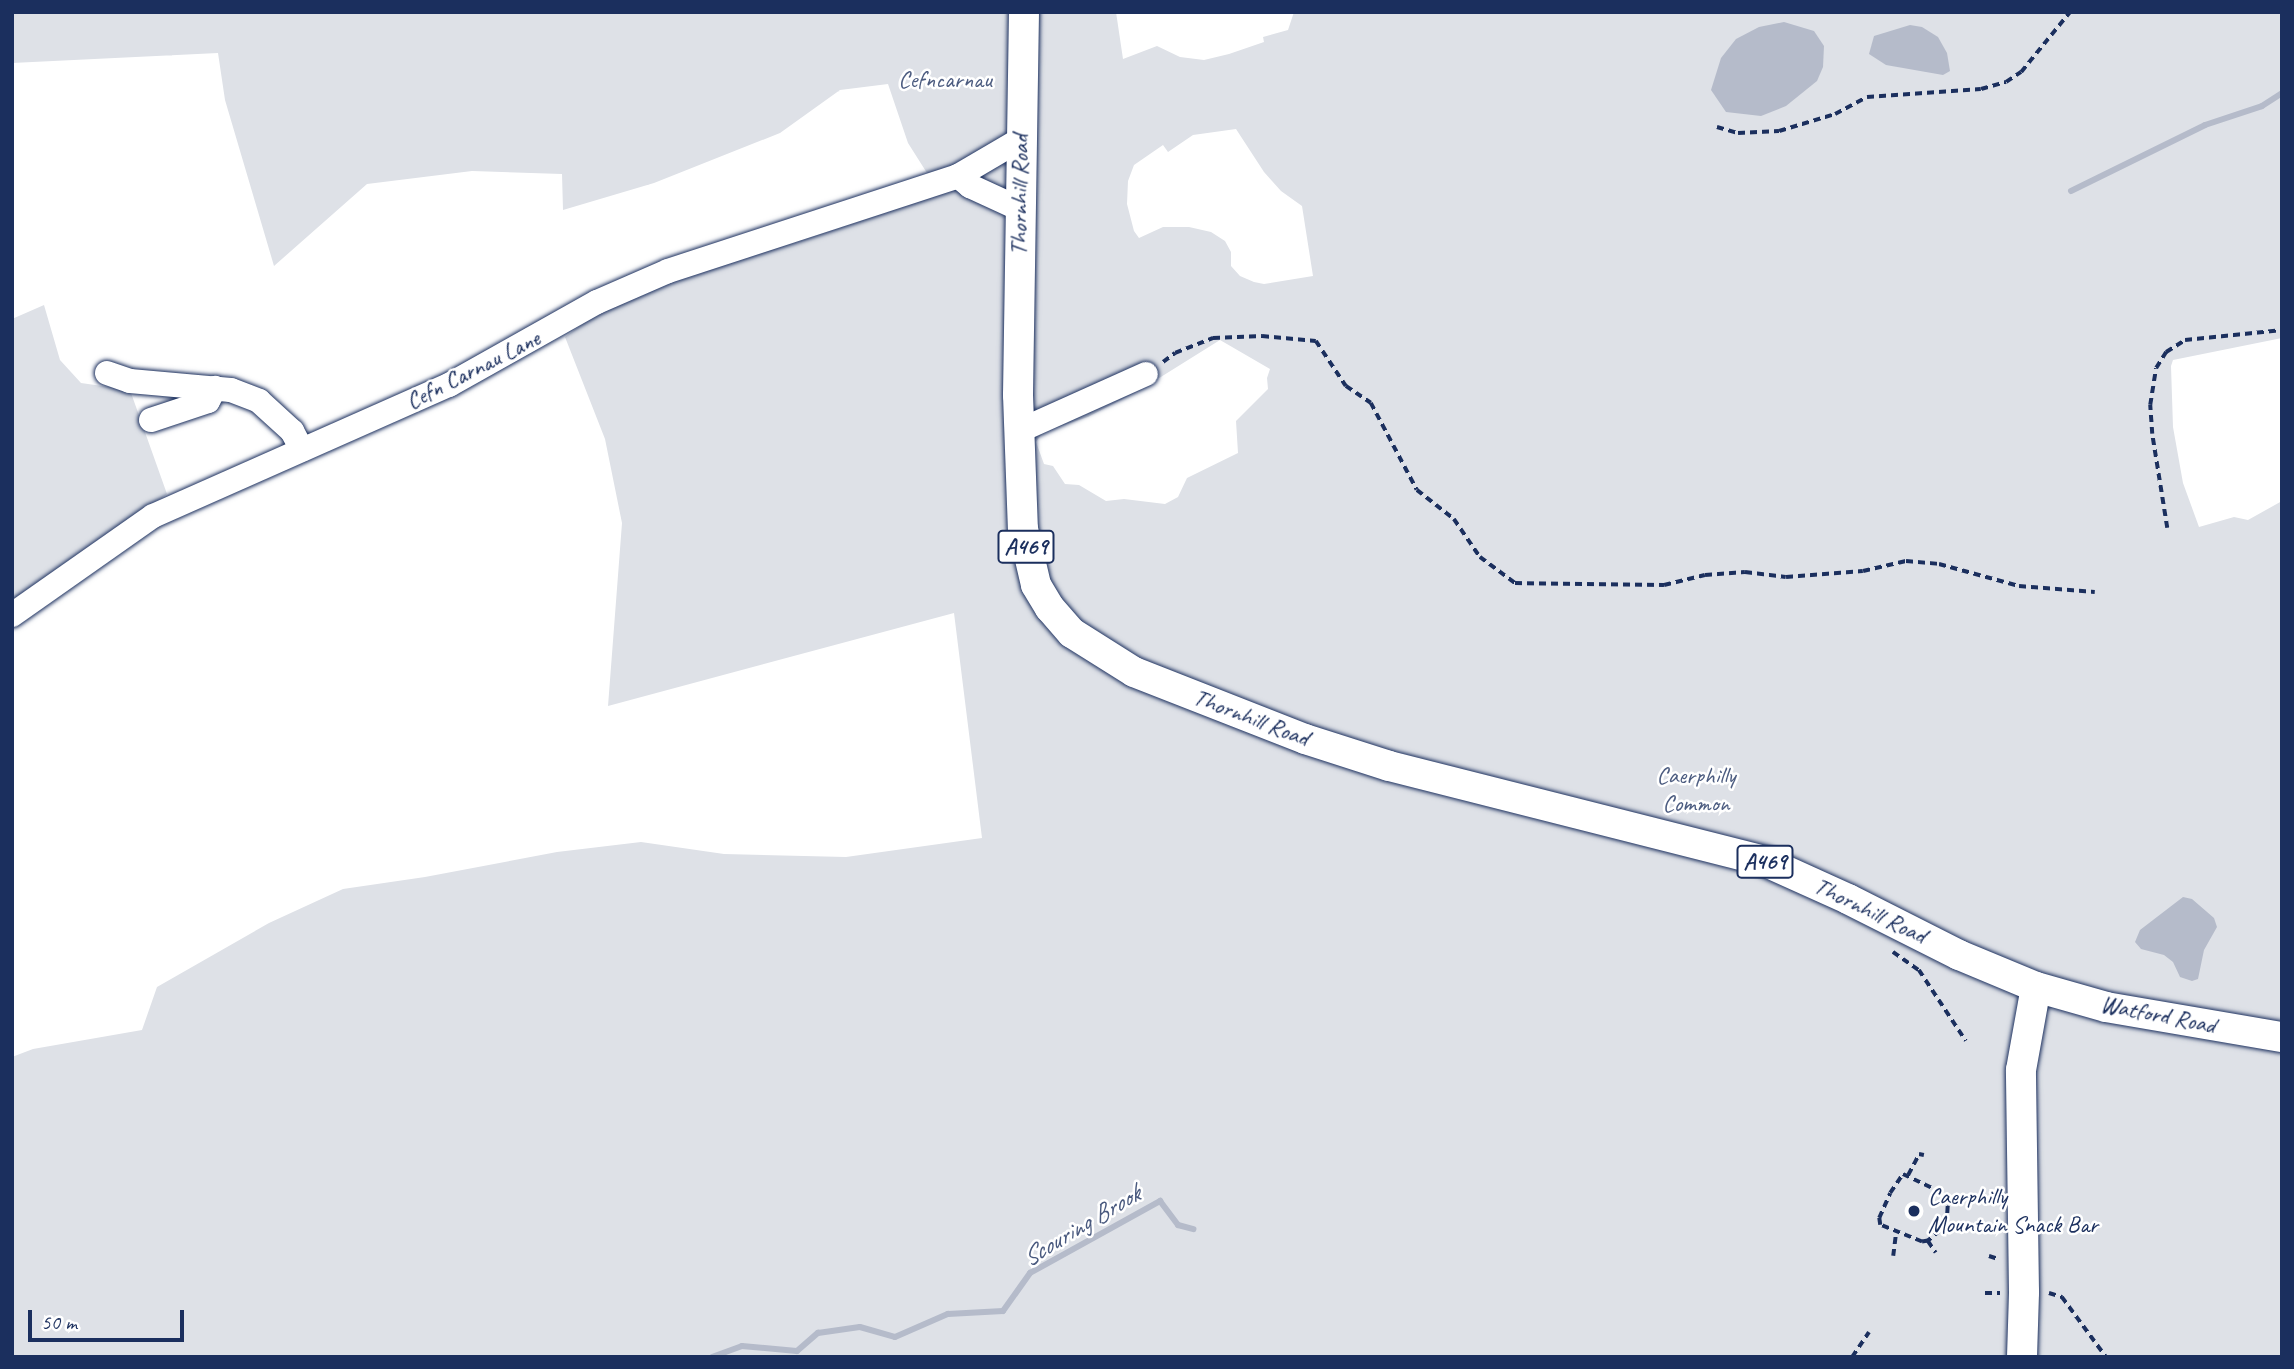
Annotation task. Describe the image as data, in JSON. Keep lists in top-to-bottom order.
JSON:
{
  "streets": {
    "main road": ["Thornhill Road", "A469", "Watford Road"],
    "street": ["Cefn Carnau Lane"]
  },
  "crossings": [
    ["Thornhill Road", "Cefn Carnau Lane"],
    ["Thornhill Road", "Watford Road"]
  ],
  "water": ["Scouring Brook"],
  "parks": ["Cefncarnau", "Caerphilly Common"],
  "places": ["Caerphilly Mountain Snack Bar"],
  "scale_bar": "50 m"
}
